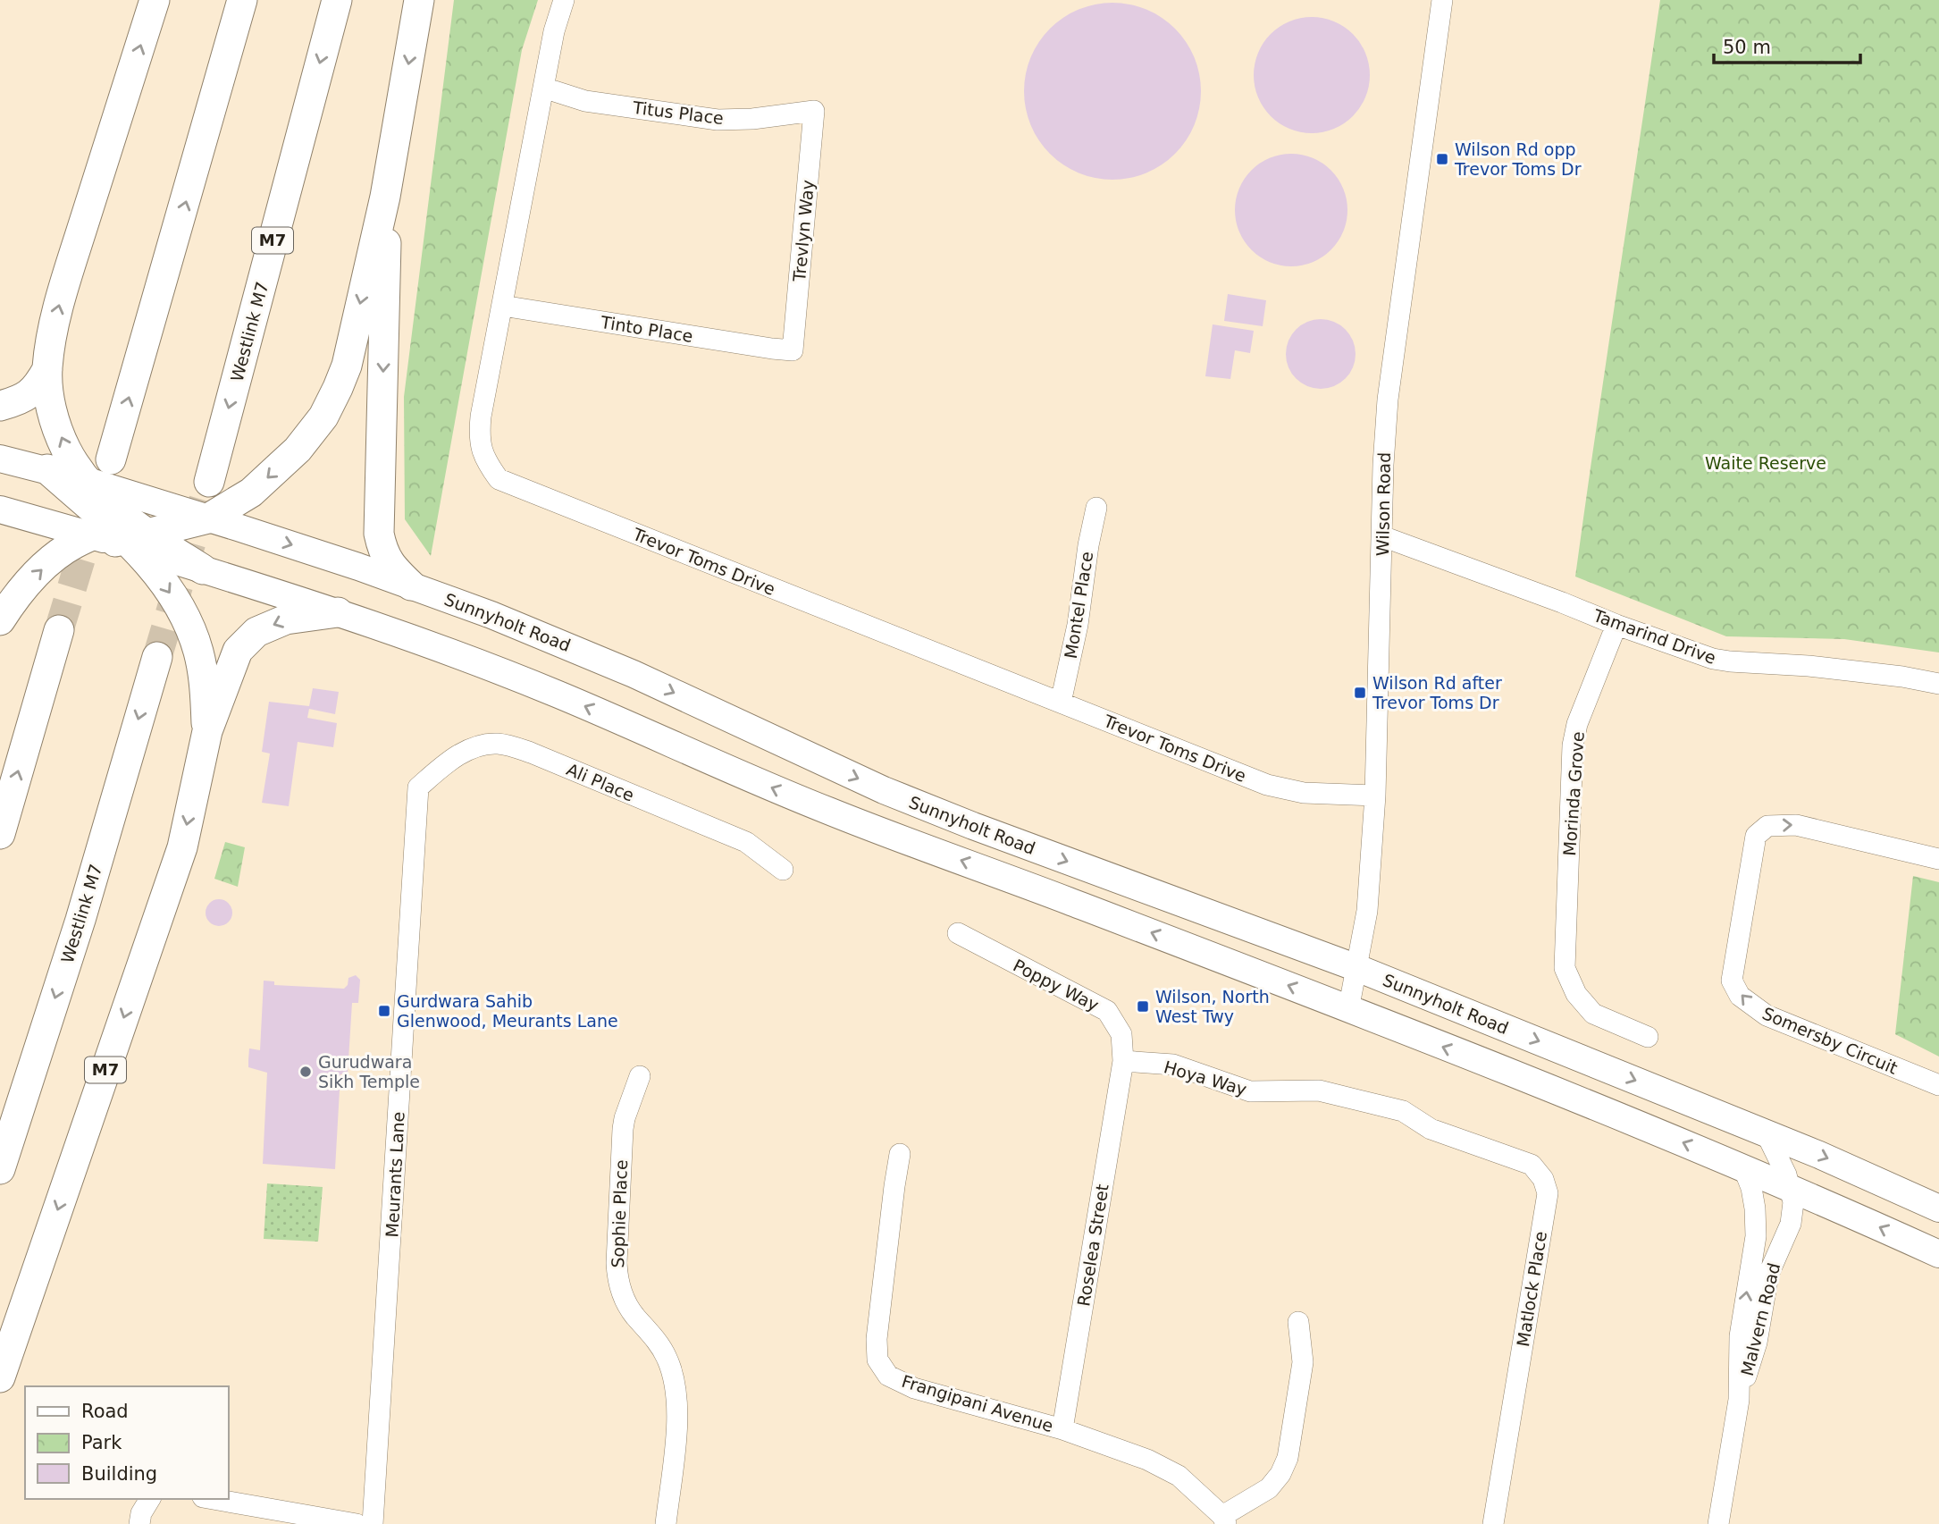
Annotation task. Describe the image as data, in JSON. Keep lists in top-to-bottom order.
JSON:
{
  "streets": {
    "highway": ["M7", "Westlink M7"],
    "main road": ["Sunnyholt Road"],
    "street": [
      "Titus Place",
      "Trevlyn Way",
      "Tinto Place",
      "Wilson Road",
      "Trevor Toms Drive",
      "Montel Place",
      "Tamarind Drive",
      "Ali Place",
      "Morinda Grove",
      "Poppy Way",
      "Somersby Circuit",
      "Hoya Way",
      "Meurants Lane",
      "Sophie Place",
      "Roselea Street",
      "Matlock Place",
      "Malvern Road",
      "Frangipani Avenue"
    ]
  },
  "crossings": [
    ["Titus Place", "Trevlyn Way"],
    ["Titus Place", "Trevor Toms Drive"],
    ["Trevlyn Way", "Tinto Place"],
    ["Tinto Place", "Trevor Toms Drive"],
    ["Wilson Road", "Trevor Toms Drive"],
    ["Wilson Road", "Sunnyholt Road"],
    ["Wilson Road", "Tamarind Drive"],
    ["Trevor Toms Drive", "Montel Place"],
    ["Sunnyholt Road", "Malvern Road"],
    ["Tamarind Drive", "Morinda Grove"],
    ["Ali Place", "Meurants Lane"],
    ["Poppy Way", "Hoya Way"],
    ["Poppy Way", "Roselea Street"],
    ["Hoya Way", "Roselea Street"],
    ["Hoya Way", "Matlock Place"],
    ["Roselea Street", "Frangipani Avenue"]
  ],
  "parks": ["Waite Reserve"],
  "places": {
    "transit": [
      "Wilson Rd opp Trevor Toms Dr",
      "Wilson Rd after Trevor Toms Dr",
      "Wilson, North West Twy",
      "Gurdwara Sahib Glenwood, Meurants Lane"
    ],
    "other": ["Gurudwara Sikh Temple"]
  },
  "legend": ["Road", "Park", "Building"],
  "scale_bar": "50 m"
}
